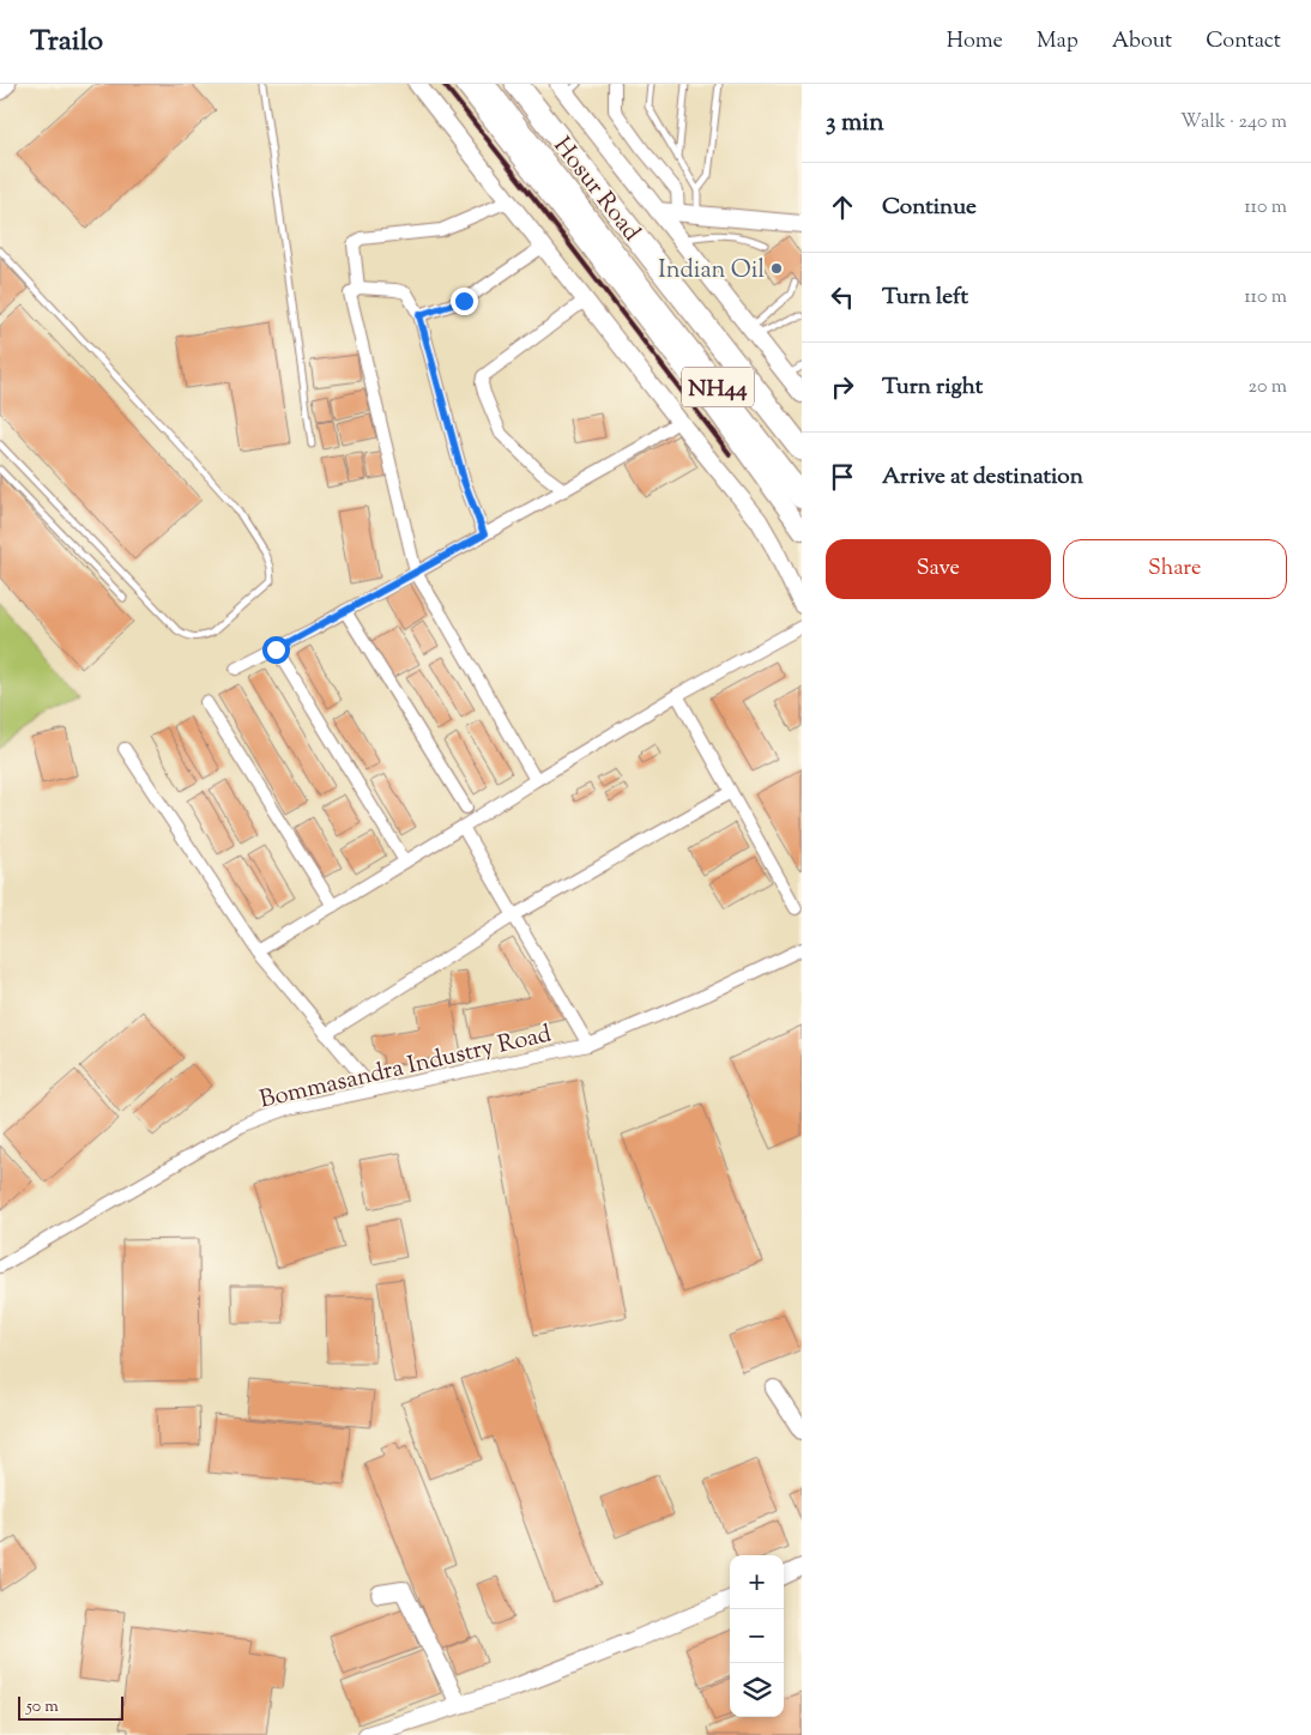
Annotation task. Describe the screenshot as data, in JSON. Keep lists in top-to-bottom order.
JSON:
{
  "streets": {
    "highway": ["Hosur Road", "NH44"],
    "street": ["Bommasandra Industry Road"]
  },
  "places": ["Indian Oil"],
  "scale_bar": "50 m",
  "page": {
    "header": "Trailo",
    "nav": [
      "Home",
      "Map",
      "About",
      "Contact"
    ],
    "heading": ["3 min", "Walk · 240 m"],
    "list": [
      ["Continue", "110 m"],
      ["Turn left", "110 m"],
      ["Turn right", "20 m"],
      "Arrive at destination"
    ],
    "buttons": ["Save", "Share"],
    "map_buttons": ["+", "−"],
    "scale": "50 m"
  }
}
